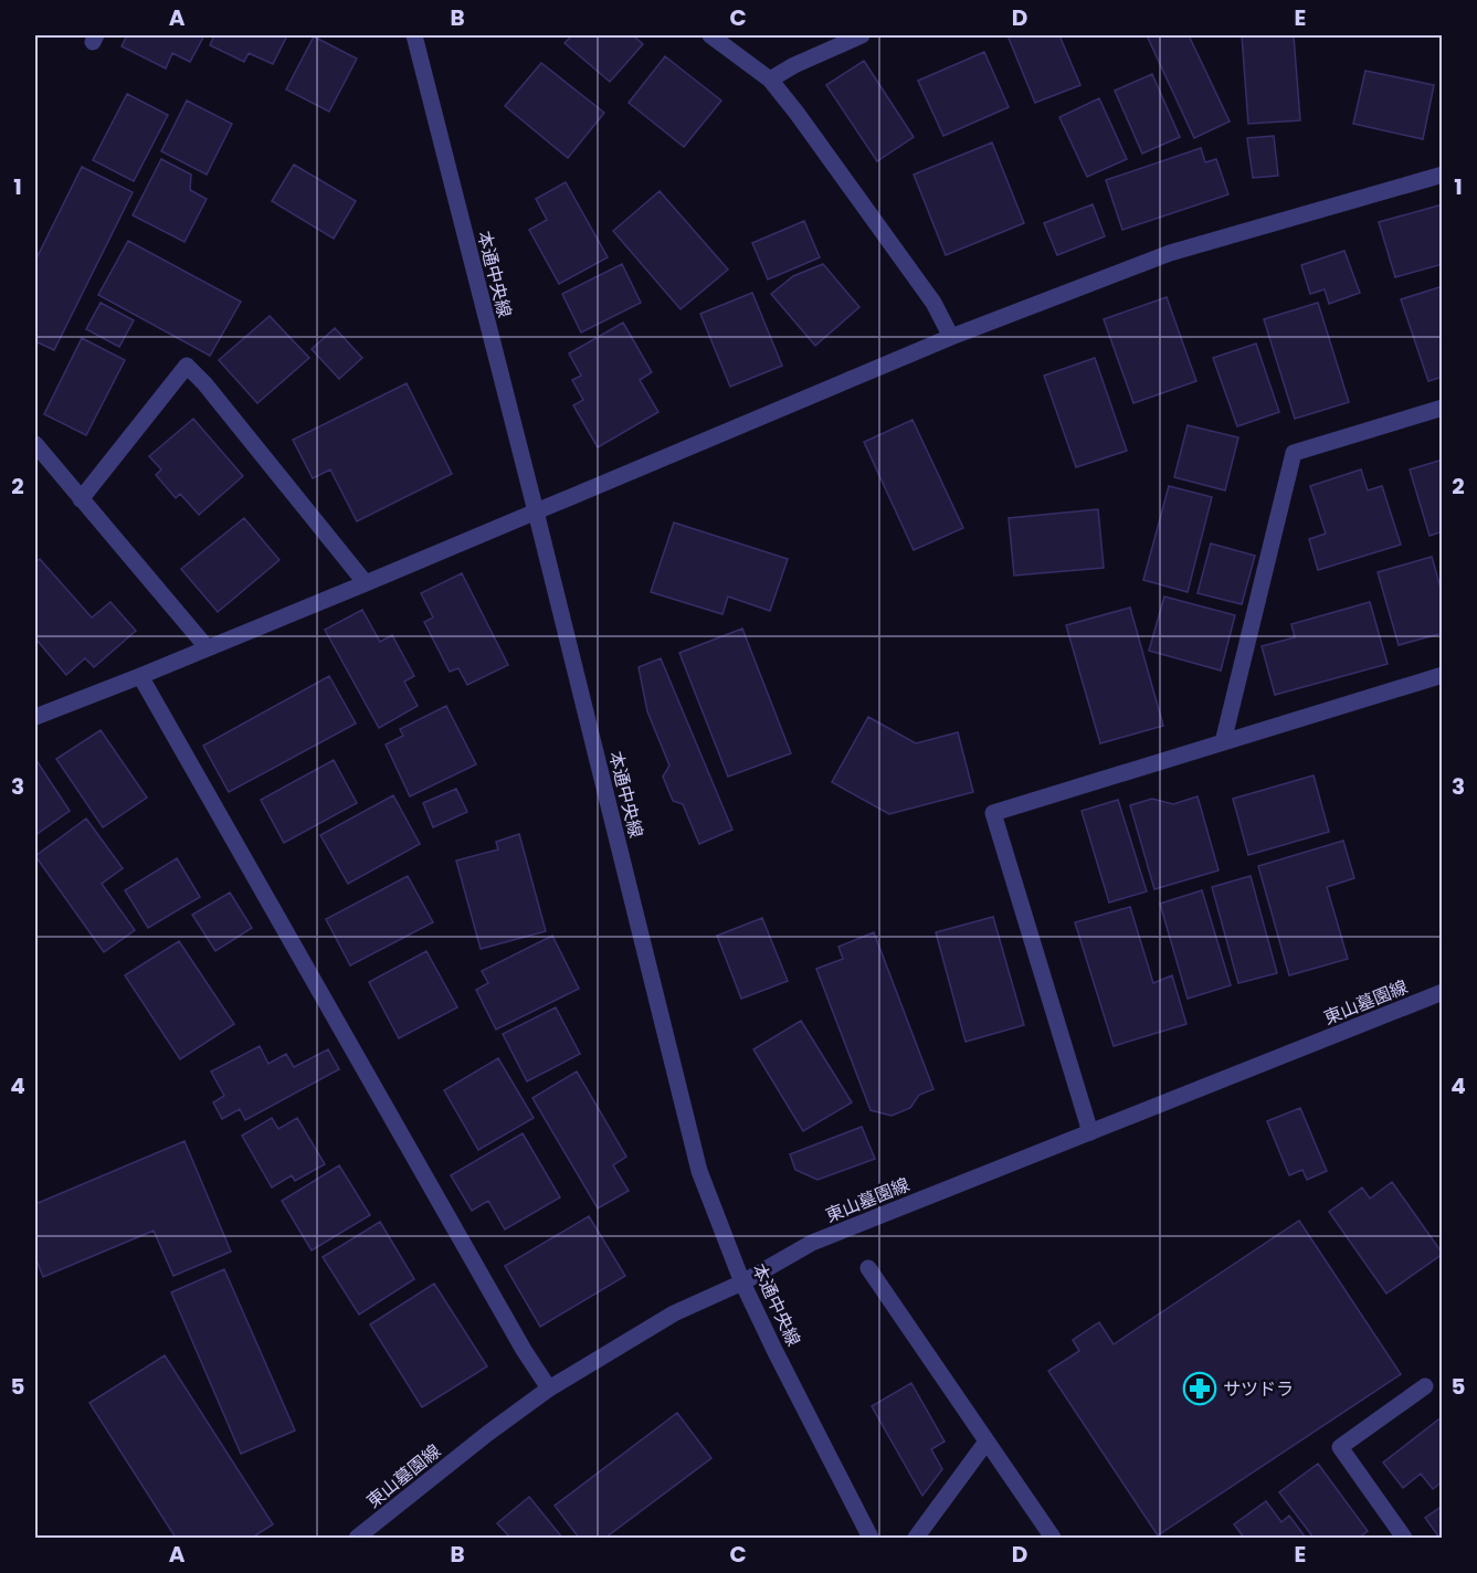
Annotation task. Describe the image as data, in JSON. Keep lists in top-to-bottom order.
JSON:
{
  "streets": {
    "street": ["本通中央線", "東山墓園線"]
  },
  "crossings": [
    ["本通中央線", "東山墓園線"]
  ],
  "places": {
    "pharmacy": ["サツドラ"]
  },
  "grid": {
    "columns": [
      "A",
      "B",
      "C",
      "D",
      "E"
    ],
    "rows": [
      "1",
      "2",
      "3",
      "4",
      "5"
    ]
  }
}
